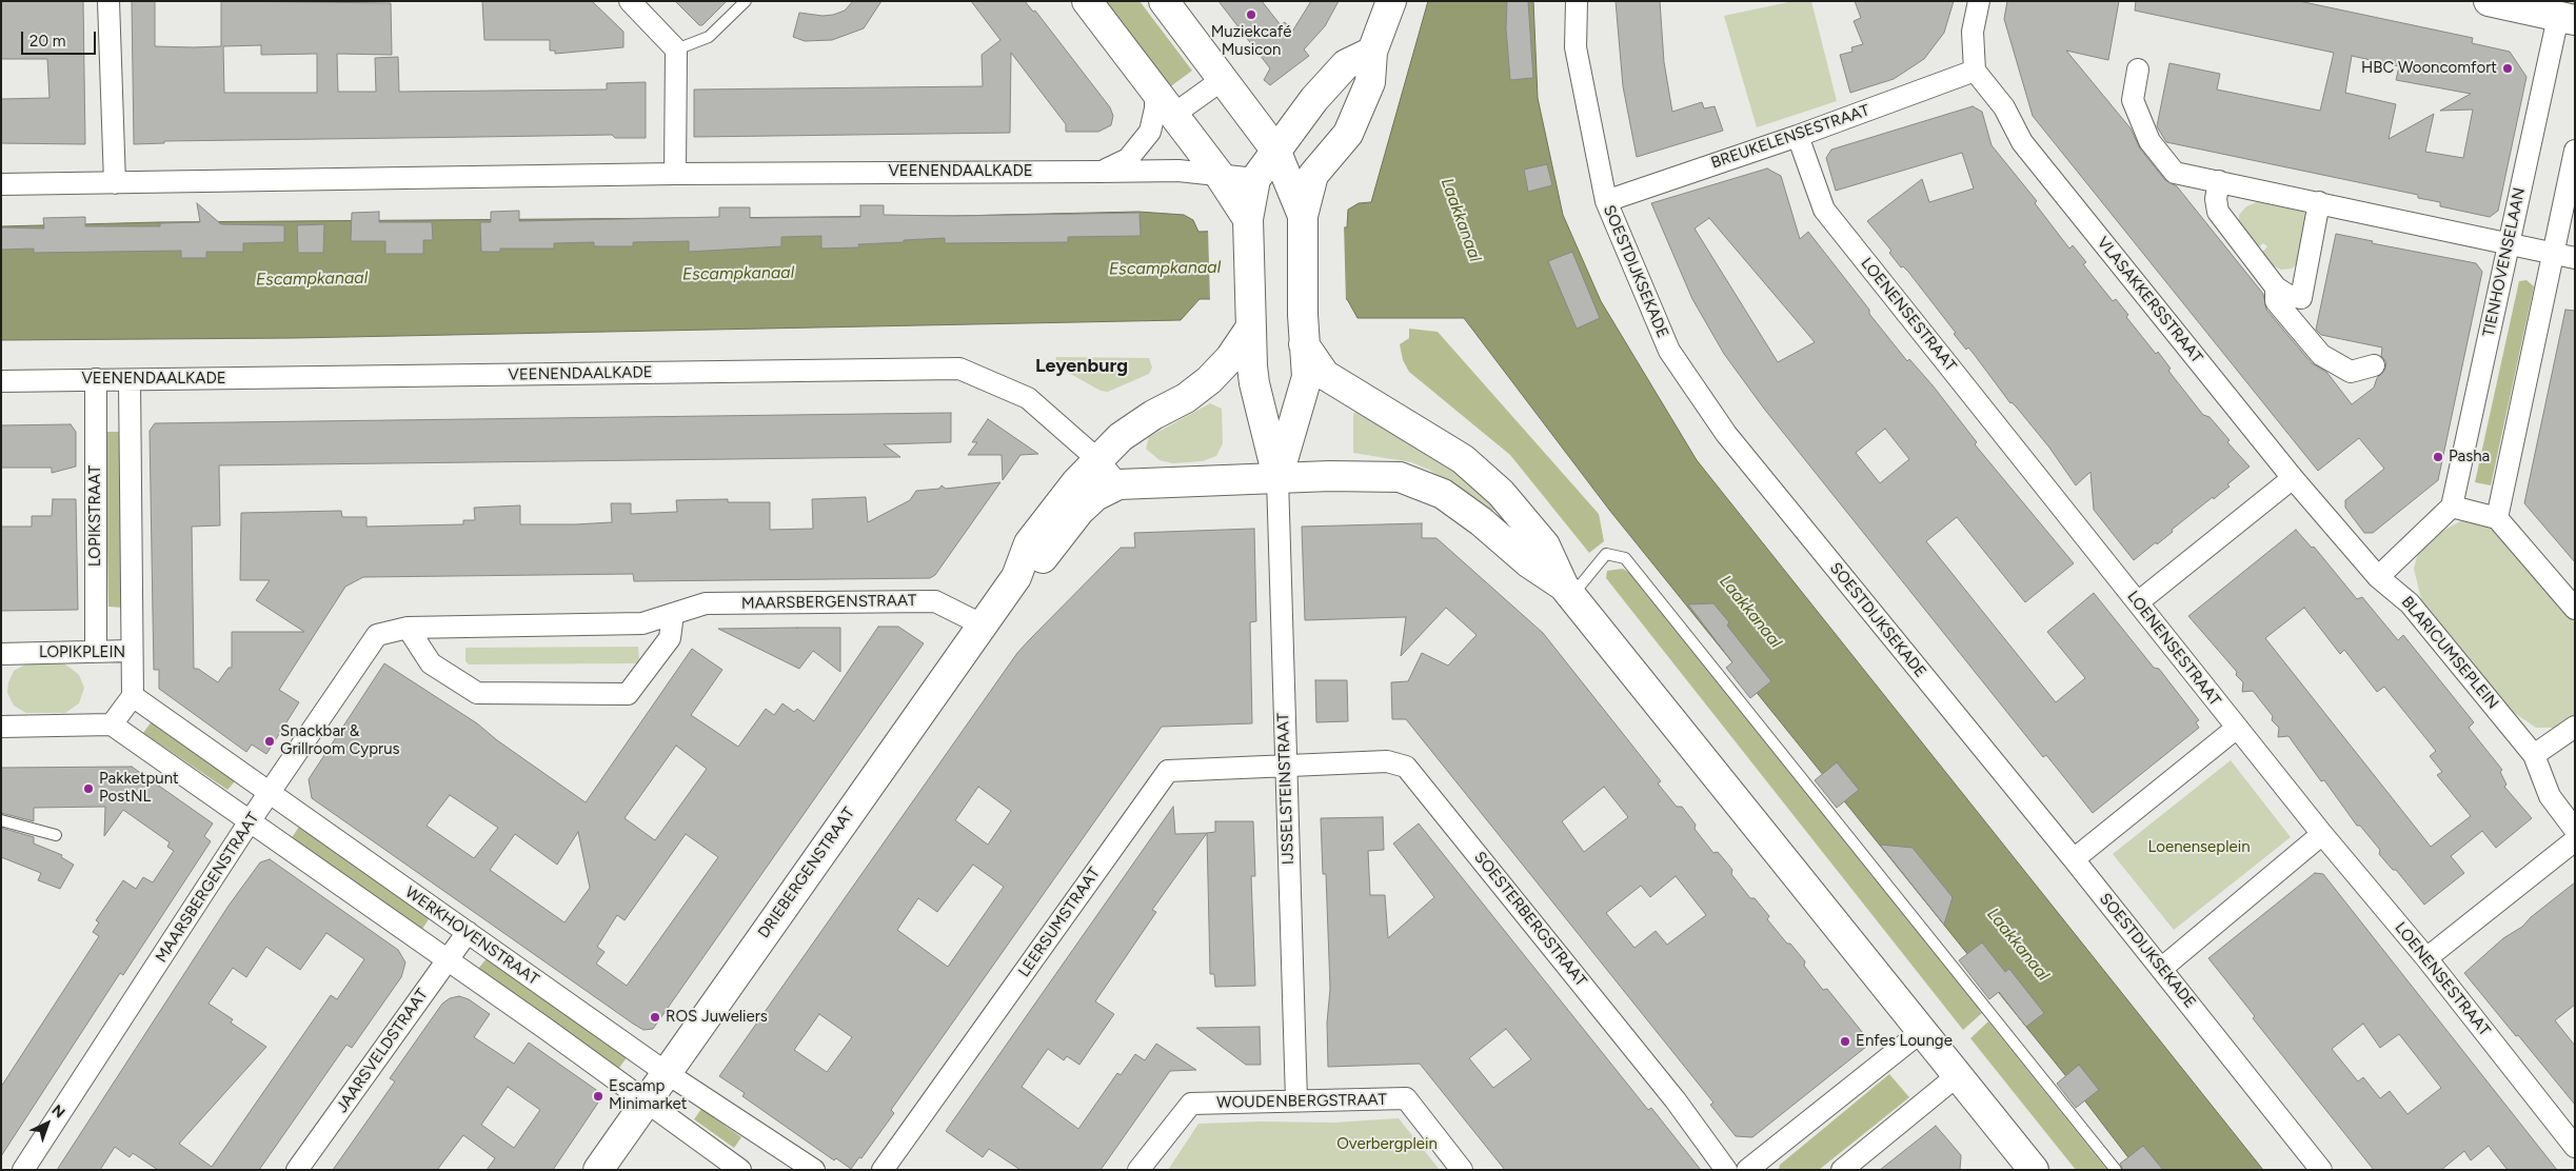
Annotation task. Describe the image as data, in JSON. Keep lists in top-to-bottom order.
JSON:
{
  "streets": {
    "street": [
      "BREUKELENSESTRAAT",
      "VEENENDAALKADE",
      "TIENHOVENSELAAN",
      "SOESTDIJKSEKADE",
      "VLASAKKERSSTRAAT",
      "LOENENSESTRAAT",
      "LOPIKSTRAAT",
      "MAARSBERGENSTRAAT",
      "LOPIKPLEIN",
      "BLARICUMSEPLEIN",
      "IJSSELSTEINSTRAAT",
      "DRIEBERGENSTRAAT",
      "SOESTERBERGSTRAAT",
      "LEERSUMSTRAAT",
      "WERKHOVENSTRAAT",
      "JAARSVELDSTRAAT",
      "WOUDENBERGSTRAAT"
    ]
  },
  "crossings": [
    ["BREUKELENSESTRAAT", "SOESTDIJKSEKADE"],
    ["BREUKELENSESTRAAT", "VLASAKKERSSTRAAT"],
    ["BREUKELENSESTRAAT", "LOENENSESTRAAT"],
    ["VEENENDAALKADE", "LOPIKSTRAAT"],
    ["VEENENDAALKADE", "DRIEBERGENSTRAAT"],
    ["VLASAKKERSSTRAAT", "BLARICUMSEPLEIN"],
    ["LOPIKSTRAAT", "LOPIKPLEIN"],
    ["MAARSBERGENSTRAAT", "DRIEBERGENSTRAAT"],
    ["MAARSBERGENSTRAAT", "WERKHOVENSTRAAT"],
    ["LOPIKPLEIN", "WERKHOVENSTRAAT"],
    ["IJSSELSTEINSTRAAT", "DRIEBERGENSTRAAT"],
    ["IJSSELSTEINSTRAAT", "SOESTERBERGSTRAAT"],
    ["IJSSELSTEINSTRAAT", "LEERSUMSTRAAT"],
    ["IJSSELSTEINSTRAAT", "WOUDENBERGSTRAAT"],
    ["DRIEBERGENSTRAAT", "WERKHOVENSTRAAT"],
    ["SOESTERBERGSTRAAT", "LEERSUMSTRAAT"],
    ["WERKHOVENSTRAAT", "JAARSVELDSTRAAT"]
  ],
  "districts": ["Leyenburg"],
  "water": ["Laakkanaal", "Escampkanaal"],
  "parks": ["Loenenseplein", "Overbergplein"],
  "places": [
    "Muziekcafé Musicon",
    "HBC Wooncomfort",
    "Pasha",
    "Snackbar & Grillroom Cyprus",
    "Pakketpunt PostNL",
    "ROS Juweliers",
    "Enfes Lounge",
    "Escamp Minimarket"
  ],
  "scale_bar": "20 m",
  "north": "top right"
}
